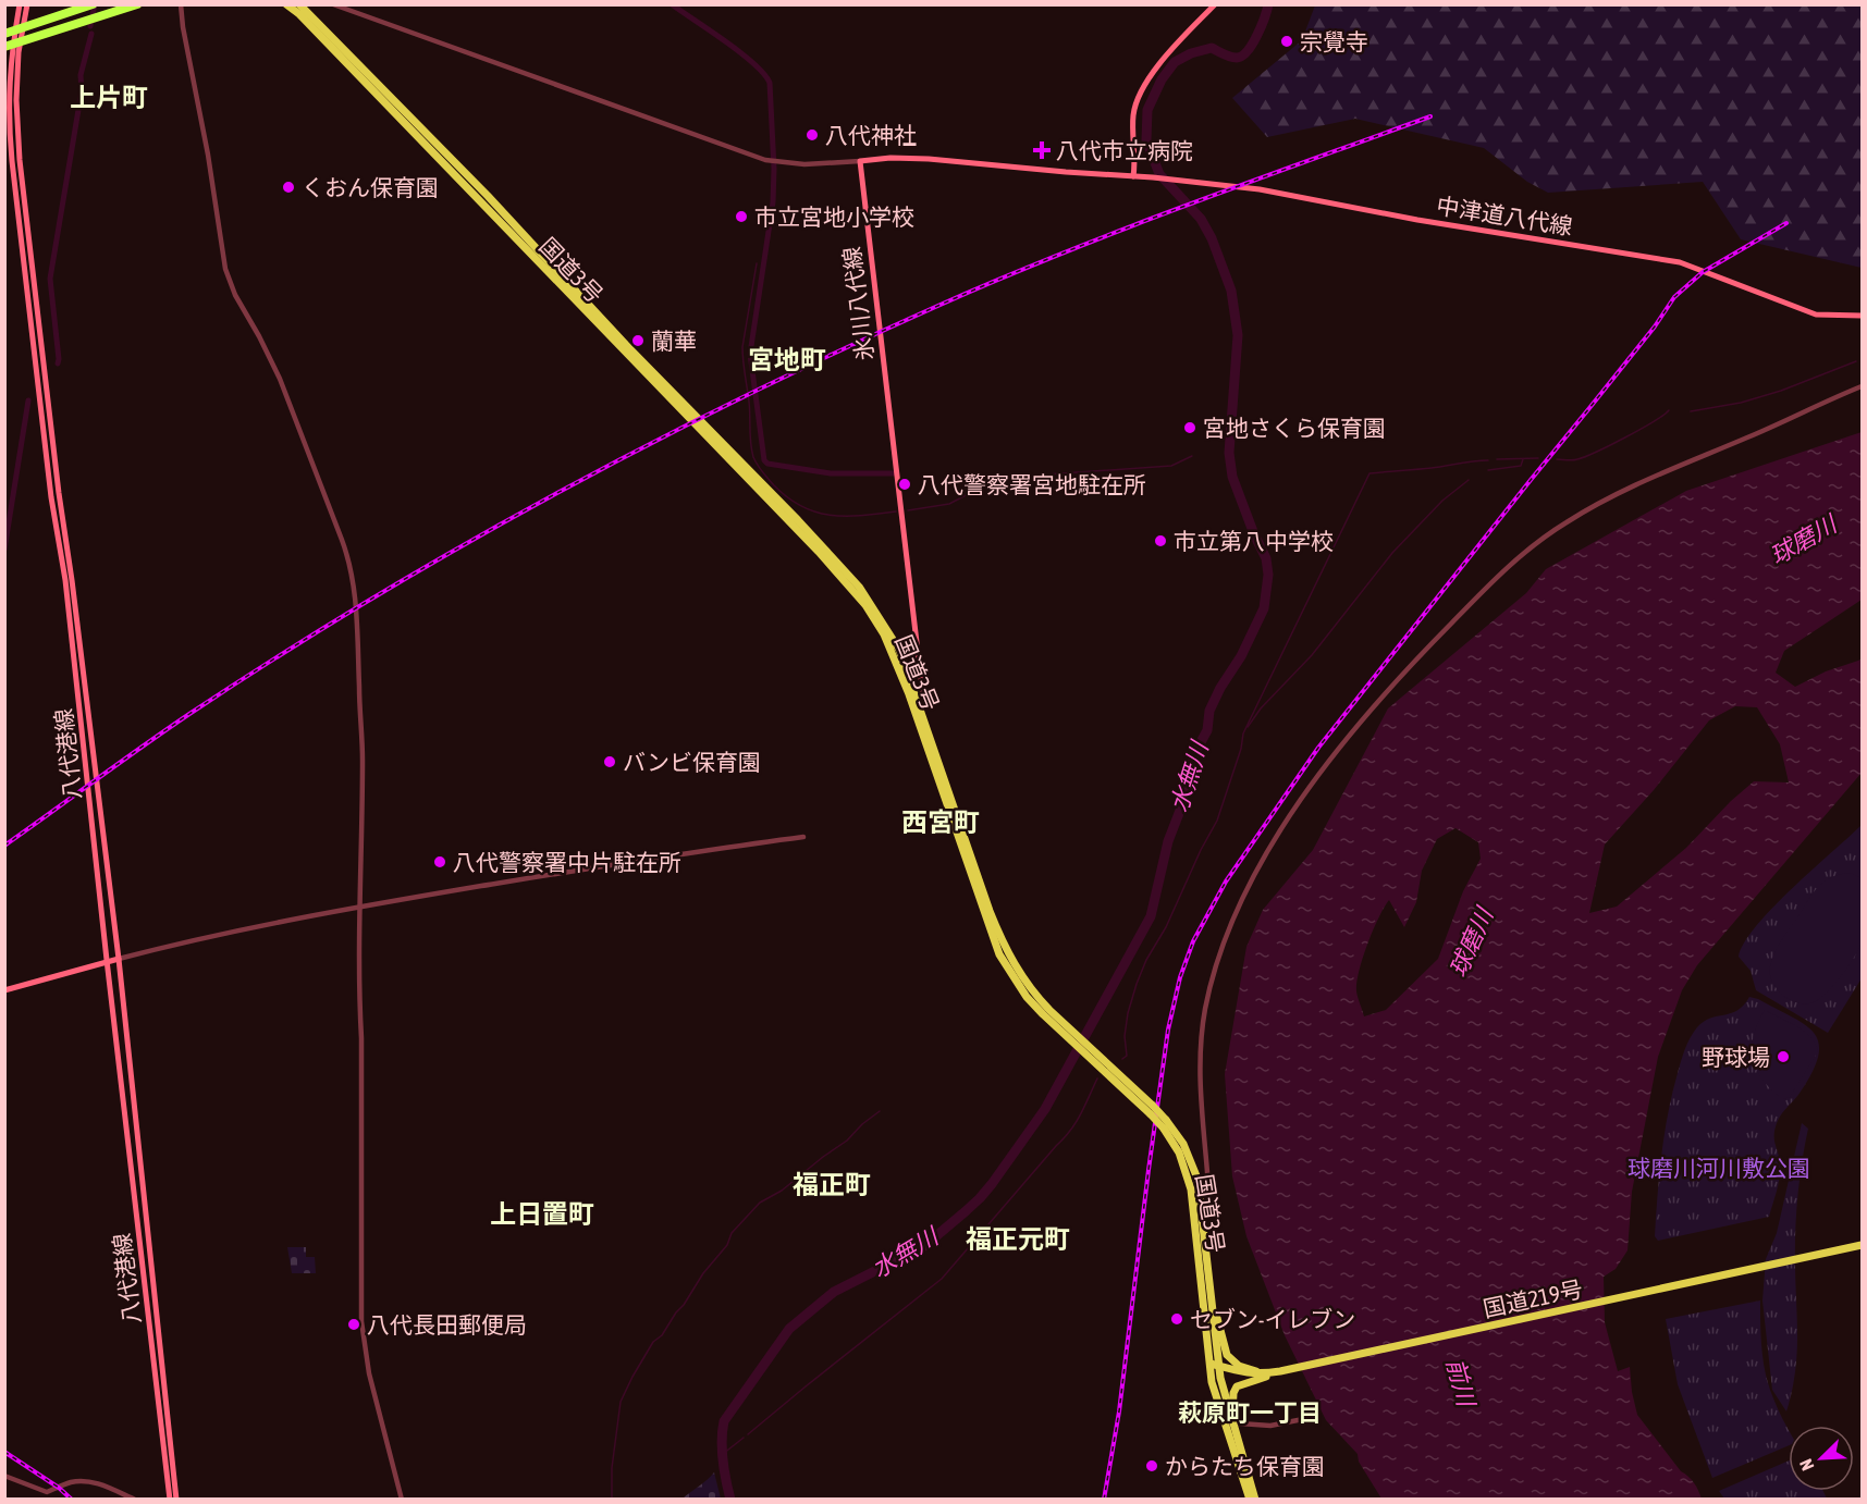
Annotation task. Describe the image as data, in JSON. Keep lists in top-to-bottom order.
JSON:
{
  "streets": {
    "highway": ["国道3号", "国道219号"],
    "main road": ["中津道八代線", "氷川八代線", "八代港線"]
  },
  "crossings": [
    ["国道3号", "氷川八代線"],
    ["国道3号", "国道219号"]
  ],
  "districts": [
    "上片町",
    "宮地町",
    "西宮町",
    "福正町",
    "上日置町",
    "福正元町",
    "萩原町一丁目"
  ],
  "water": ["球磨川", "水無川", "前川"],
  "parks": ["球磨川河川敷公園"],
  "places": {
    "other": [
      "宗覺寺",
      "八代神社",
      "くおん保育園",
      "市立宮地小学校",
      "蘭華",
      "宮地さくら保育園",
      "八代警察署宮地駐在所",
      "市立第八中学校",
      "バンビ保育園",
      "八代警察署中片駐在所",
      "野球場",
      "セブン-イレブン",
      "八代長田郵便局",
      "からたち保育園"
    ],
    "health": ["八代市立病院"]
  },
  "north": "bottom left"
}
